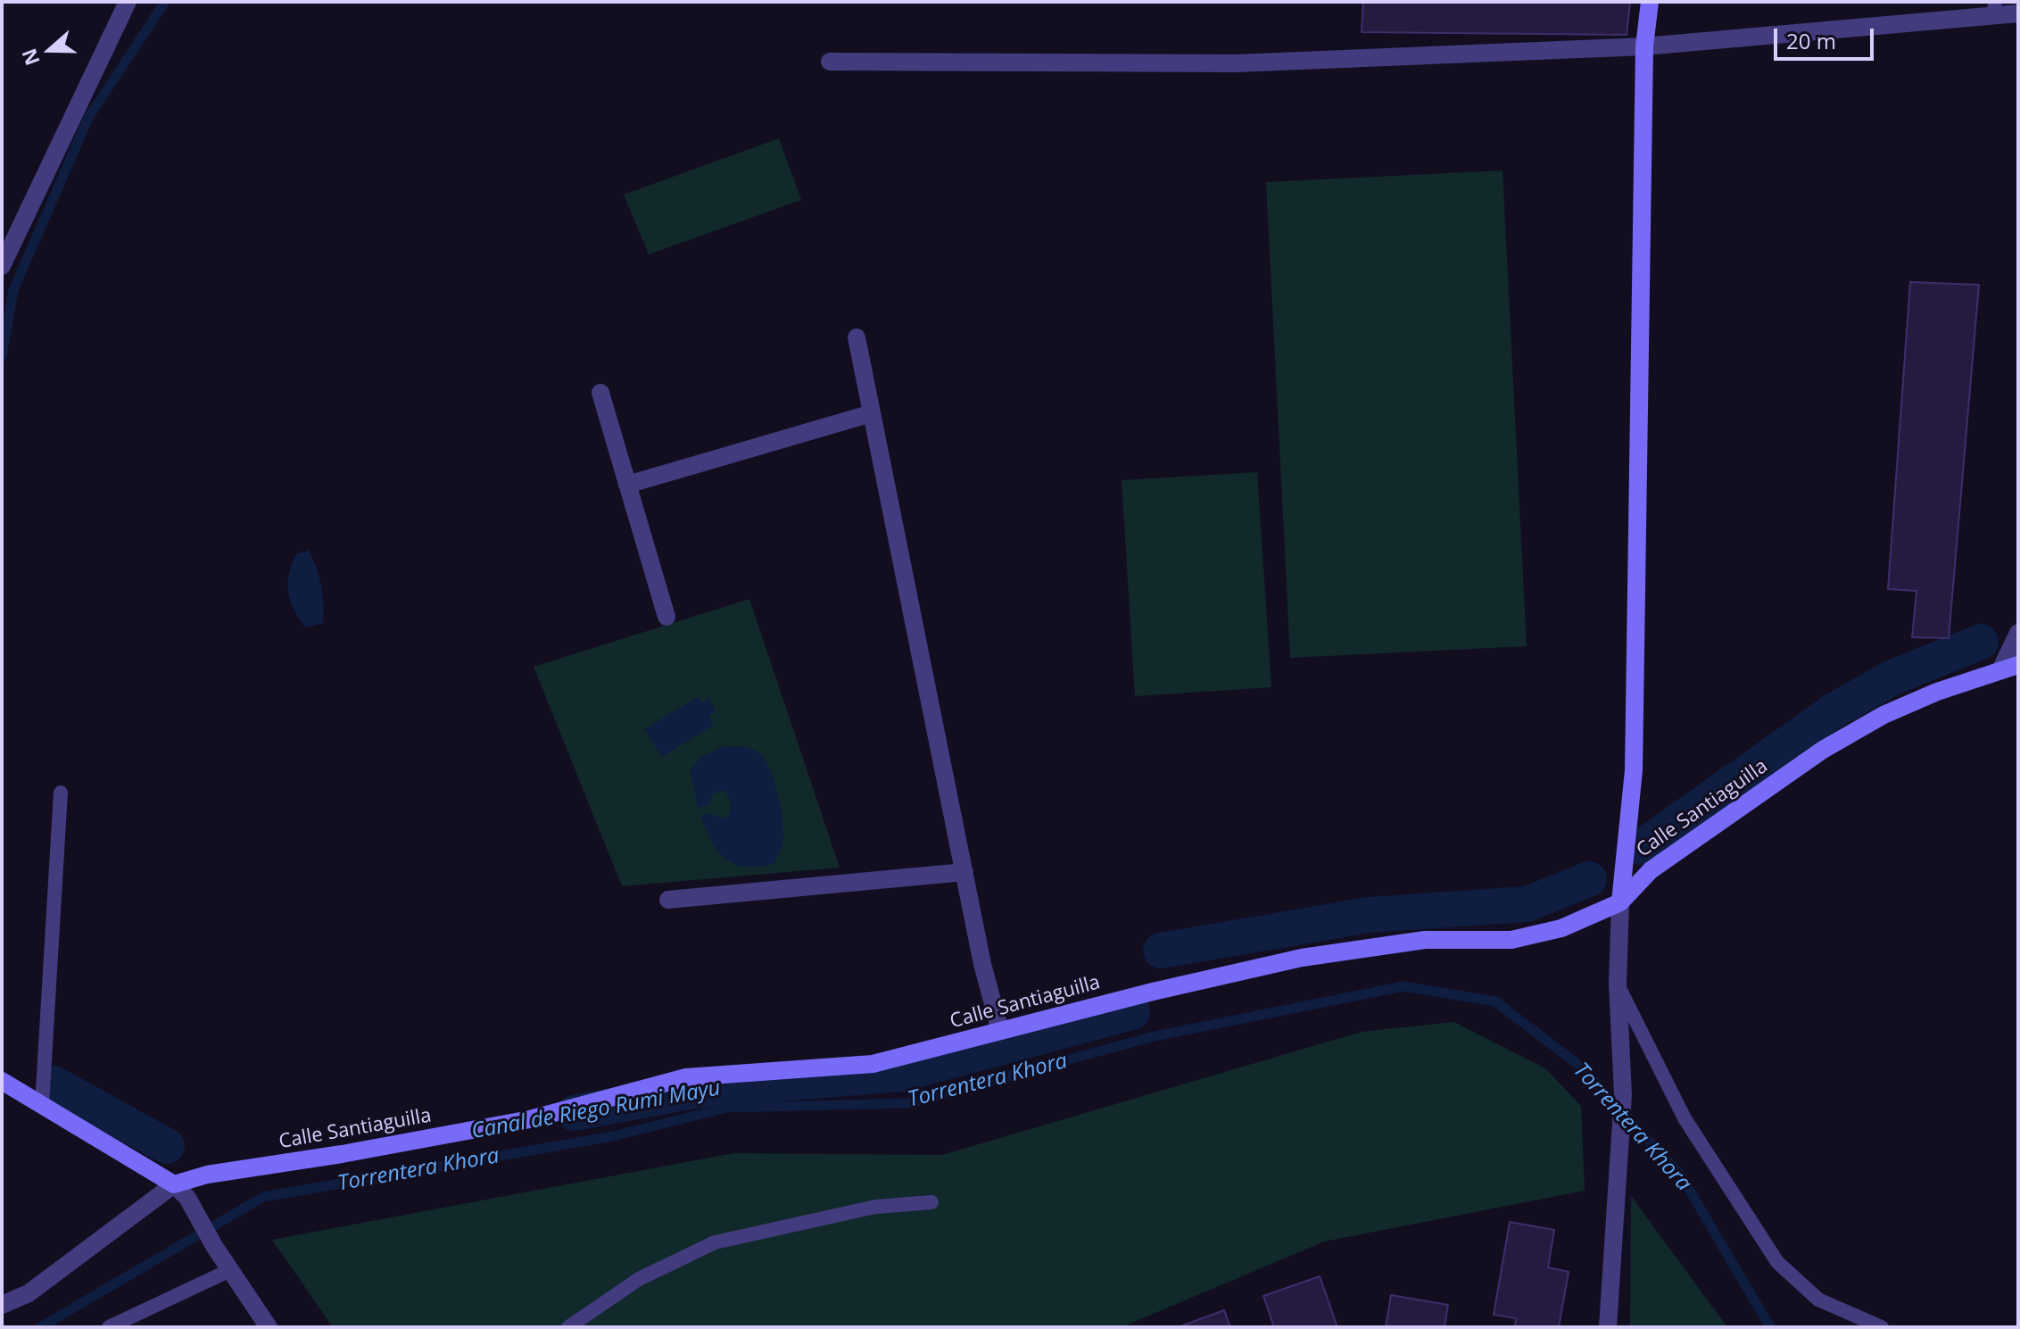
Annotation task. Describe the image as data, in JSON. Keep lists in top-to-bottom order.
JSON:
{
  "streets": {
    "street": ["Calle Santiaguilla"]
  },
  "water": ["Torrentera Khora", "Canal de Riego Rumi Mayu"],
  "scale_bar": "20 m",
  "north": "left"
}
